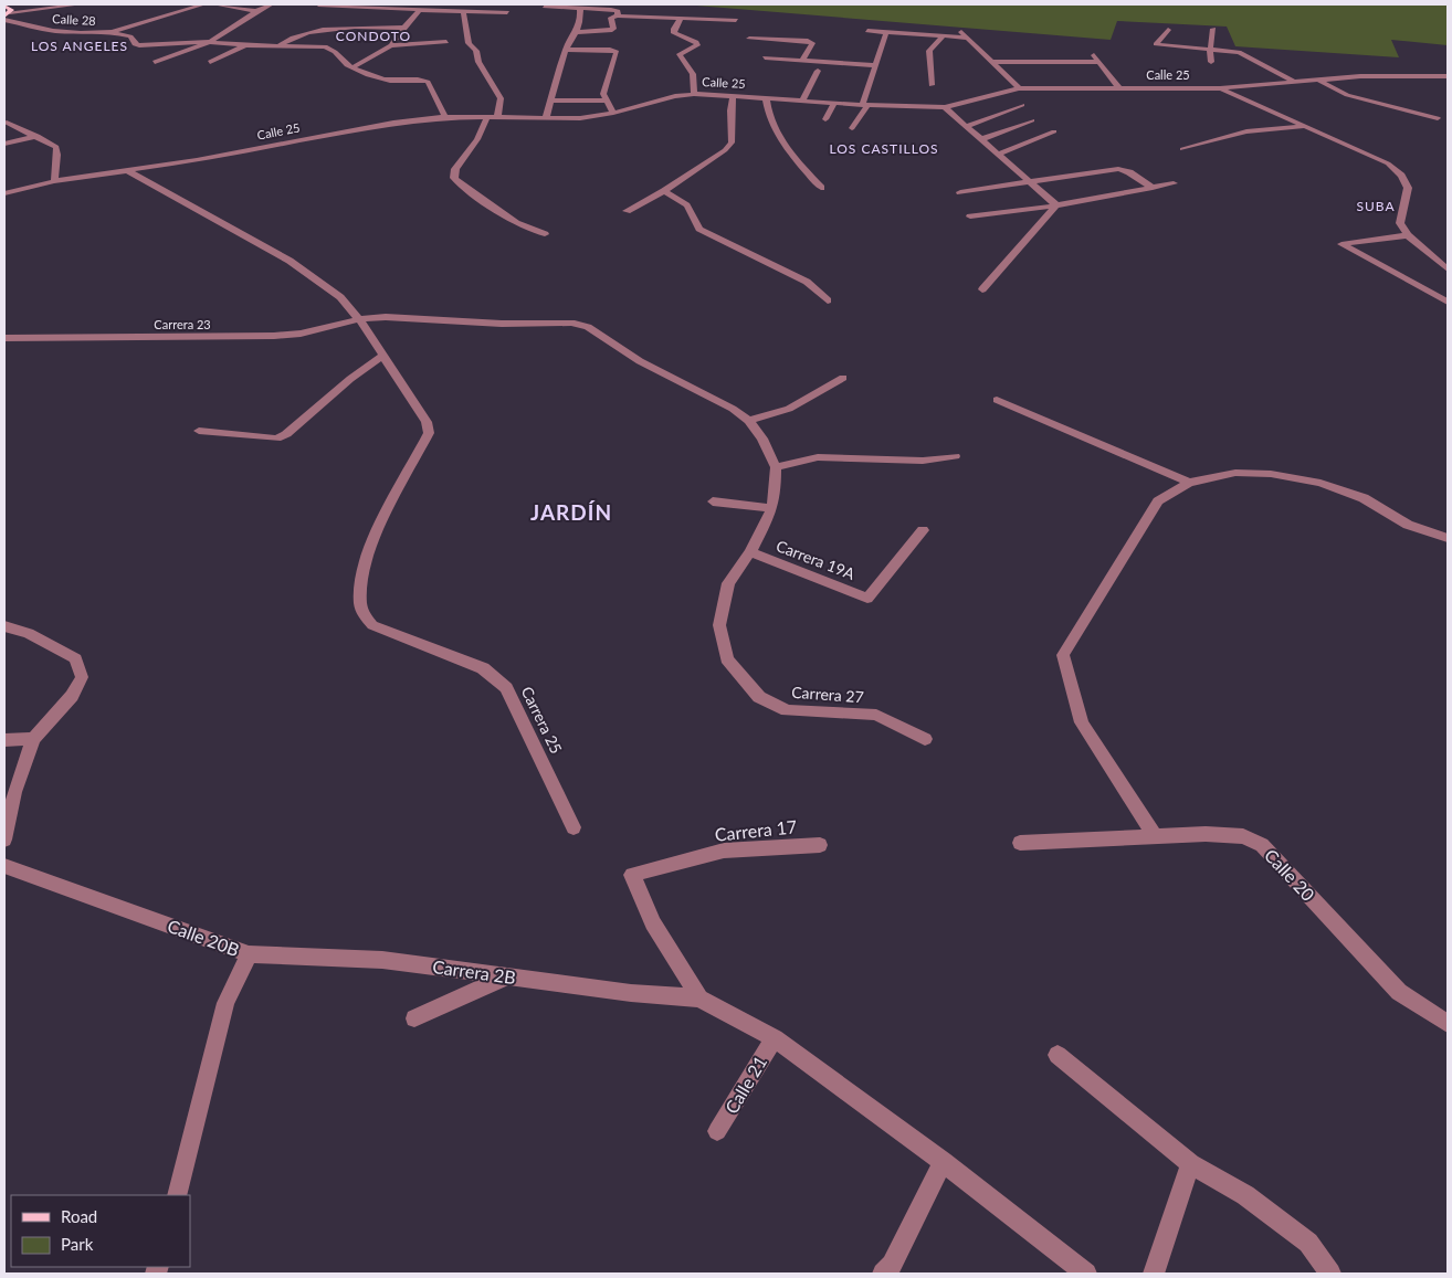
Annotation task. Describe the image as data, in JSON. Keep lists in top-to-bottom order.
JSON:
{
  "streets": {
    "street": [
      "Calle 28",
      "Calle 25",
      "Carrera 23",
      "Carrera 19A",
      "Carrera 27",
      "Carrera 25",
      "Carrera 17",
      "Calle 20",
      "Calle 20B",
      "Carrera 2B",
      "Calle 21"
    ]
  },
  "crossings": [
    ["Carrera 19A", "Carrera 27"],
    ["Carrera 17", "Carrera 2B"],
    ["Calle 20B", "Carrera 2B"]
  ],
  "districts": [
    "CONDOTO",
    "LOS ANGELES",
    "LOS CASTILLOS",
    "SUBA",
    "JARDÍN"
  ],
  "legend": ["Road", "Park"]
}
